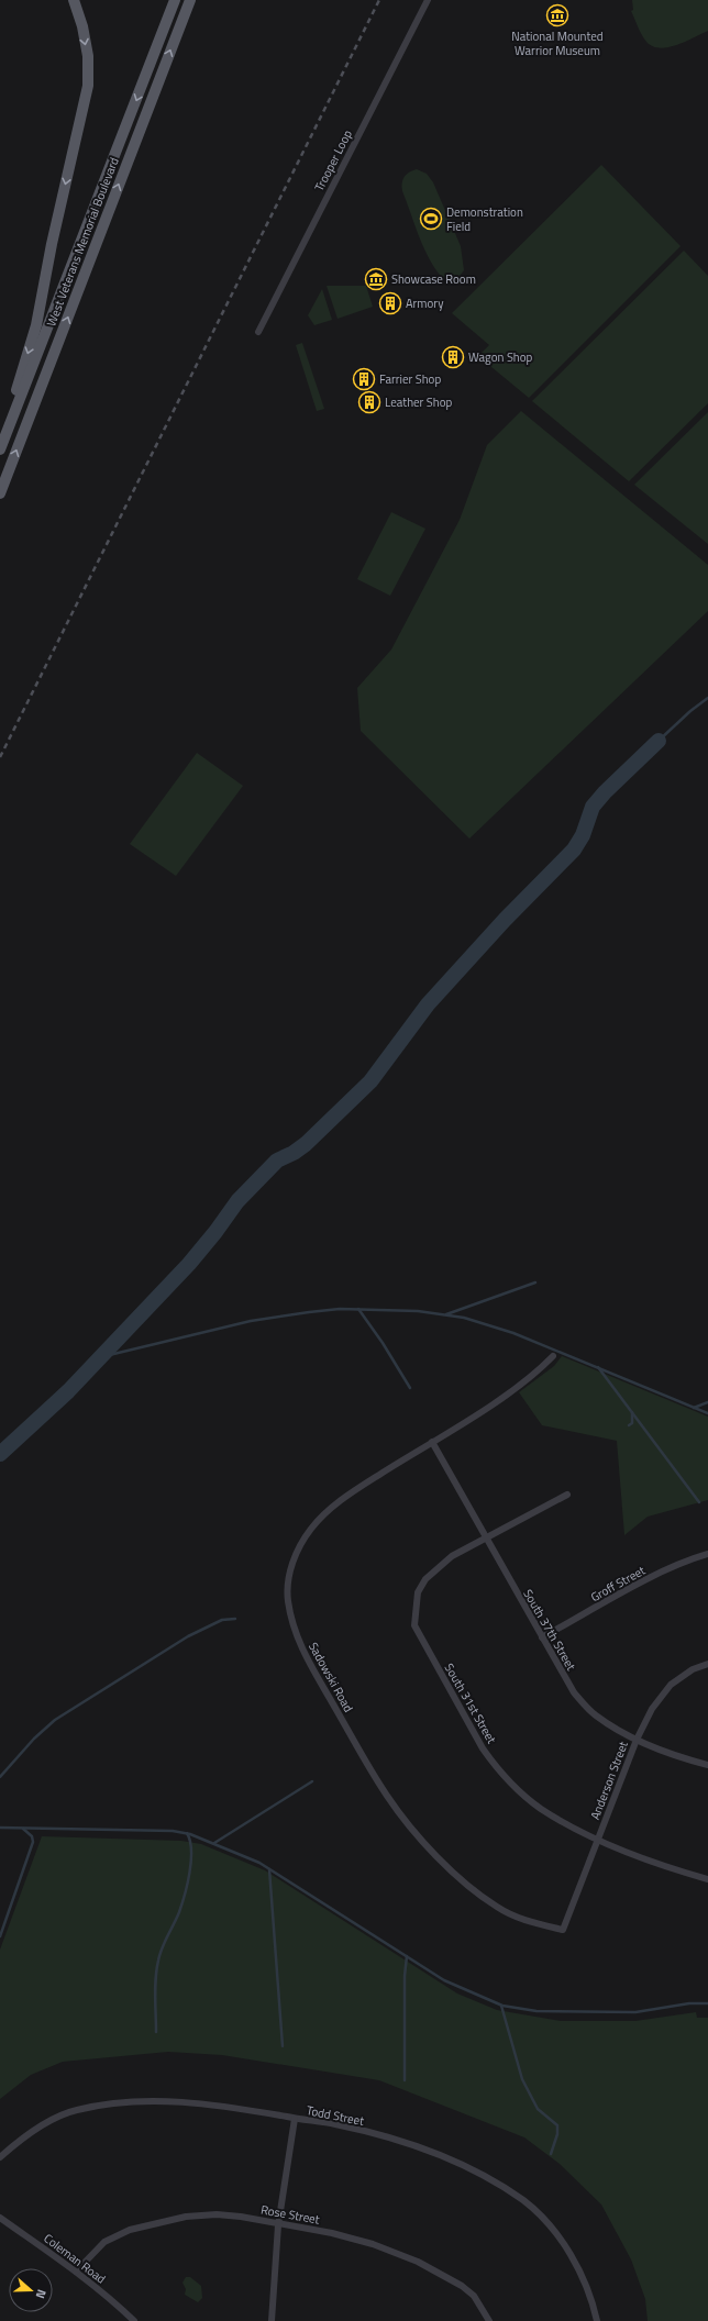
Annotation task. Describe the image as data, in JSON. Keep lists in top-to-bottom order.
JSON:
{
  "streets": {
    "main road": ["West Veterans Memorial Boulevard"],
    "street": [
      "Trooper Loop",
      "Groff Street",
      "South 37th Street",
      "Sadowski Road",
      "South 31st Street",
      "Anderson Street",
      "Todd Street",
      "Rose Street",
      "Coleman Road"
    ]
  },
  "crossings": [
    ["Groff Street", "South 37th Street"],
    ["South 37th Street", "Sadowski Road"],
    ["South 37th Street", "South 31st Street"],
    ["South 37th Street", "Anderson Street"],
    ["Sadowski Road", "Anderson Street"],
    ["South 31st Street", "Anderson Street"],
    ["Rose Street", "Coleman Road"]
  ],
  "places": {
    "museum": ["National Mounted Warrior Museum", "Showcase Room"],
    "sports": ["Demonstration Field"],
    "building": [
      "Armory",
      "Wagon Shop",
      "Farrier Shop",
      "Leather Shop"
    ]
  },
  "north": "right"
}
